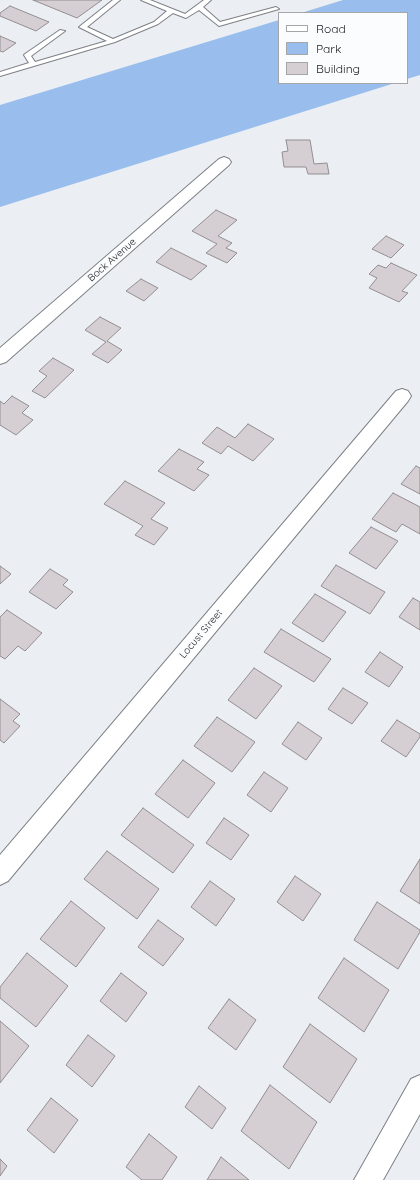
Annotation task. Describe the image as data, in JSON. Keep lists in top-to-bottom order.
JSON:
{
  "streets": {
    "street": ["Bock Avenue", "Locust Street"]
  },
  "legend": ["Road", "Park", "Building"]
}
